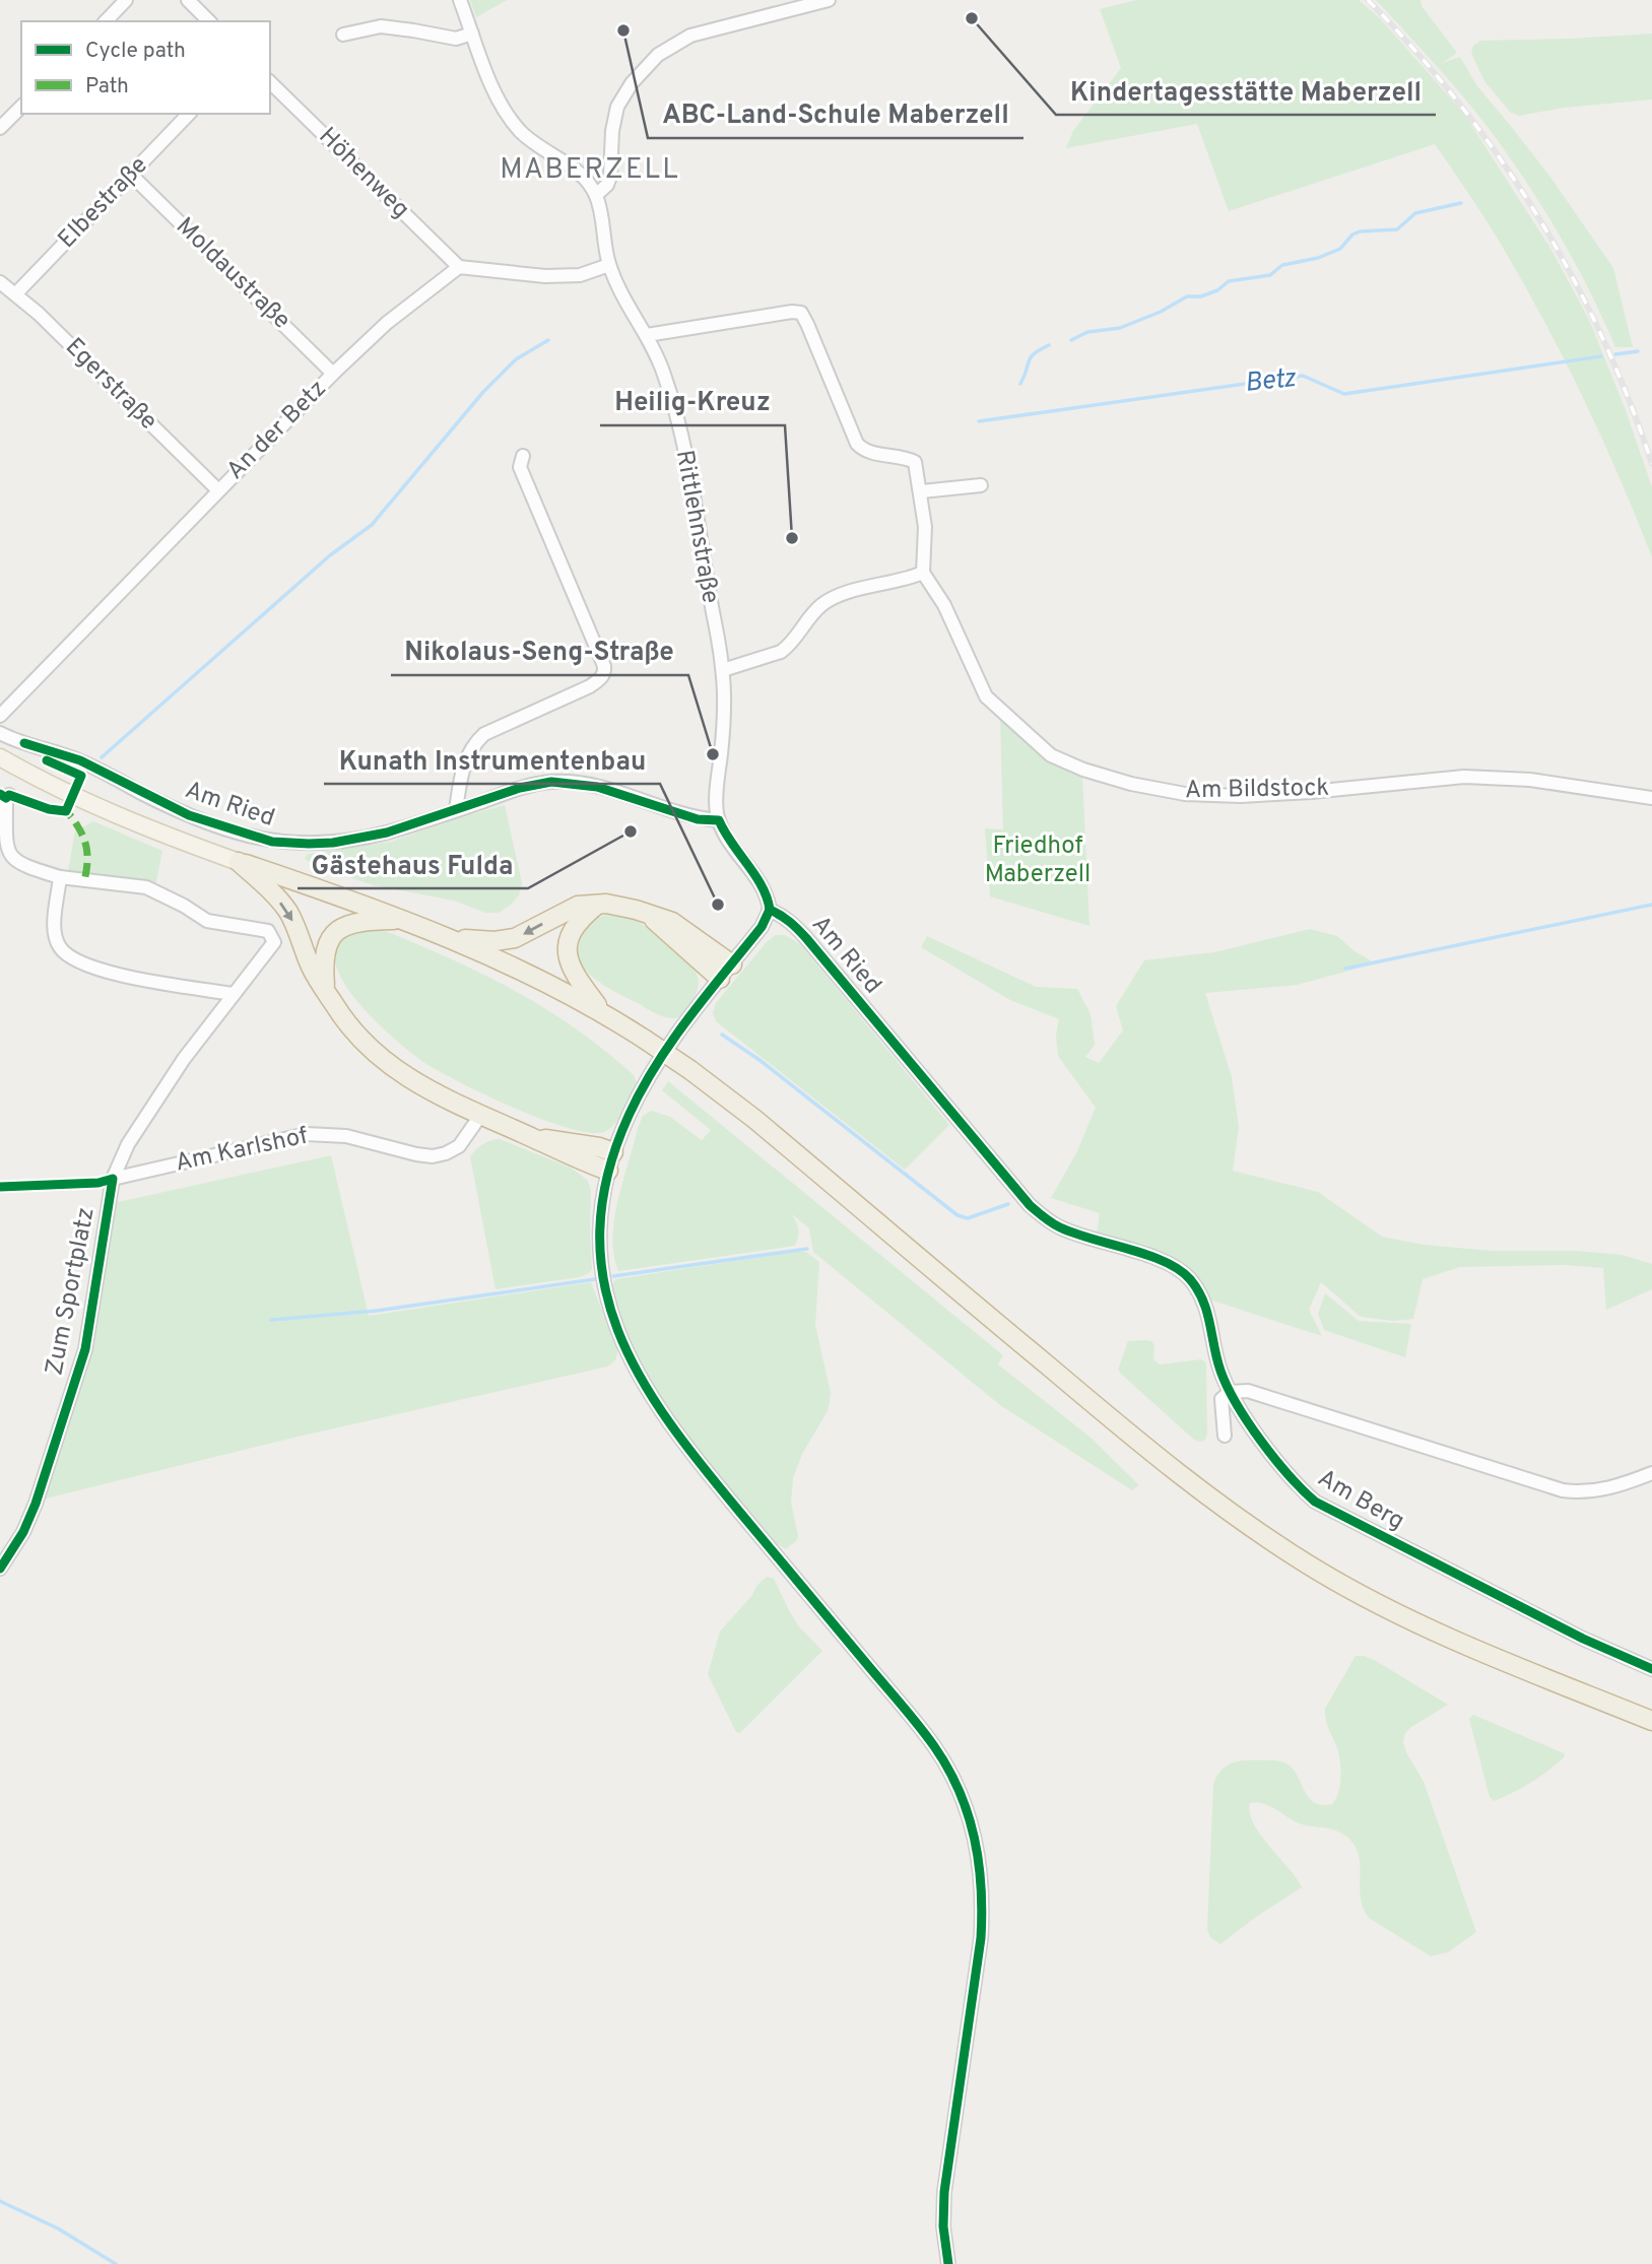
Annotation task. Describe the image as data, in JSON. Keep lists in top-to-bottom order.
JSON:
{
  "streets": {
    "street": [
      "Höhenweg",
      "Elbestraße",
      "Moldaustraße",
      "Egerstraße",
      "An der Betz",
      "Rittlehnstraße",
      "Am Bildstock",
      "Am Ried",
      "Am Karlshof",
      "Zum Sportplatz",
      "Am Berg"
    ]
  },
  "crossings": [
    ["Höhenweg", "An der Betz"],
    ["Elbestraße", "Moldaustraße"],
    ["Elbestraße", "Egerstraße"],
    ["Moldaustraße", "An der Betz"],
    ["Egerstraße", "An der Betz"],
    ["Rittlehnstraße", "Am Ried"],
    ["Am Ried", "Am Berg"],
    ["Am Karlshof", "Zum Sportplatz"]
  ],
  "districts": ["MABERZELL"],
  "water": ["Betz"],
  "parks": ["Friedhof Maberzell"],
  "places": [
    "Kindertagesstätte Maberzell",
    "ABC-Land-Schule Maberzell",
    "Heilig-Kreuz",
    "Nikolaus-Seng-Straße",
    "Gästehaus Fulda",
    "Kunath Instrumentenbau"
  ],
  "legend": ["Cycle path", "Path"]
}
